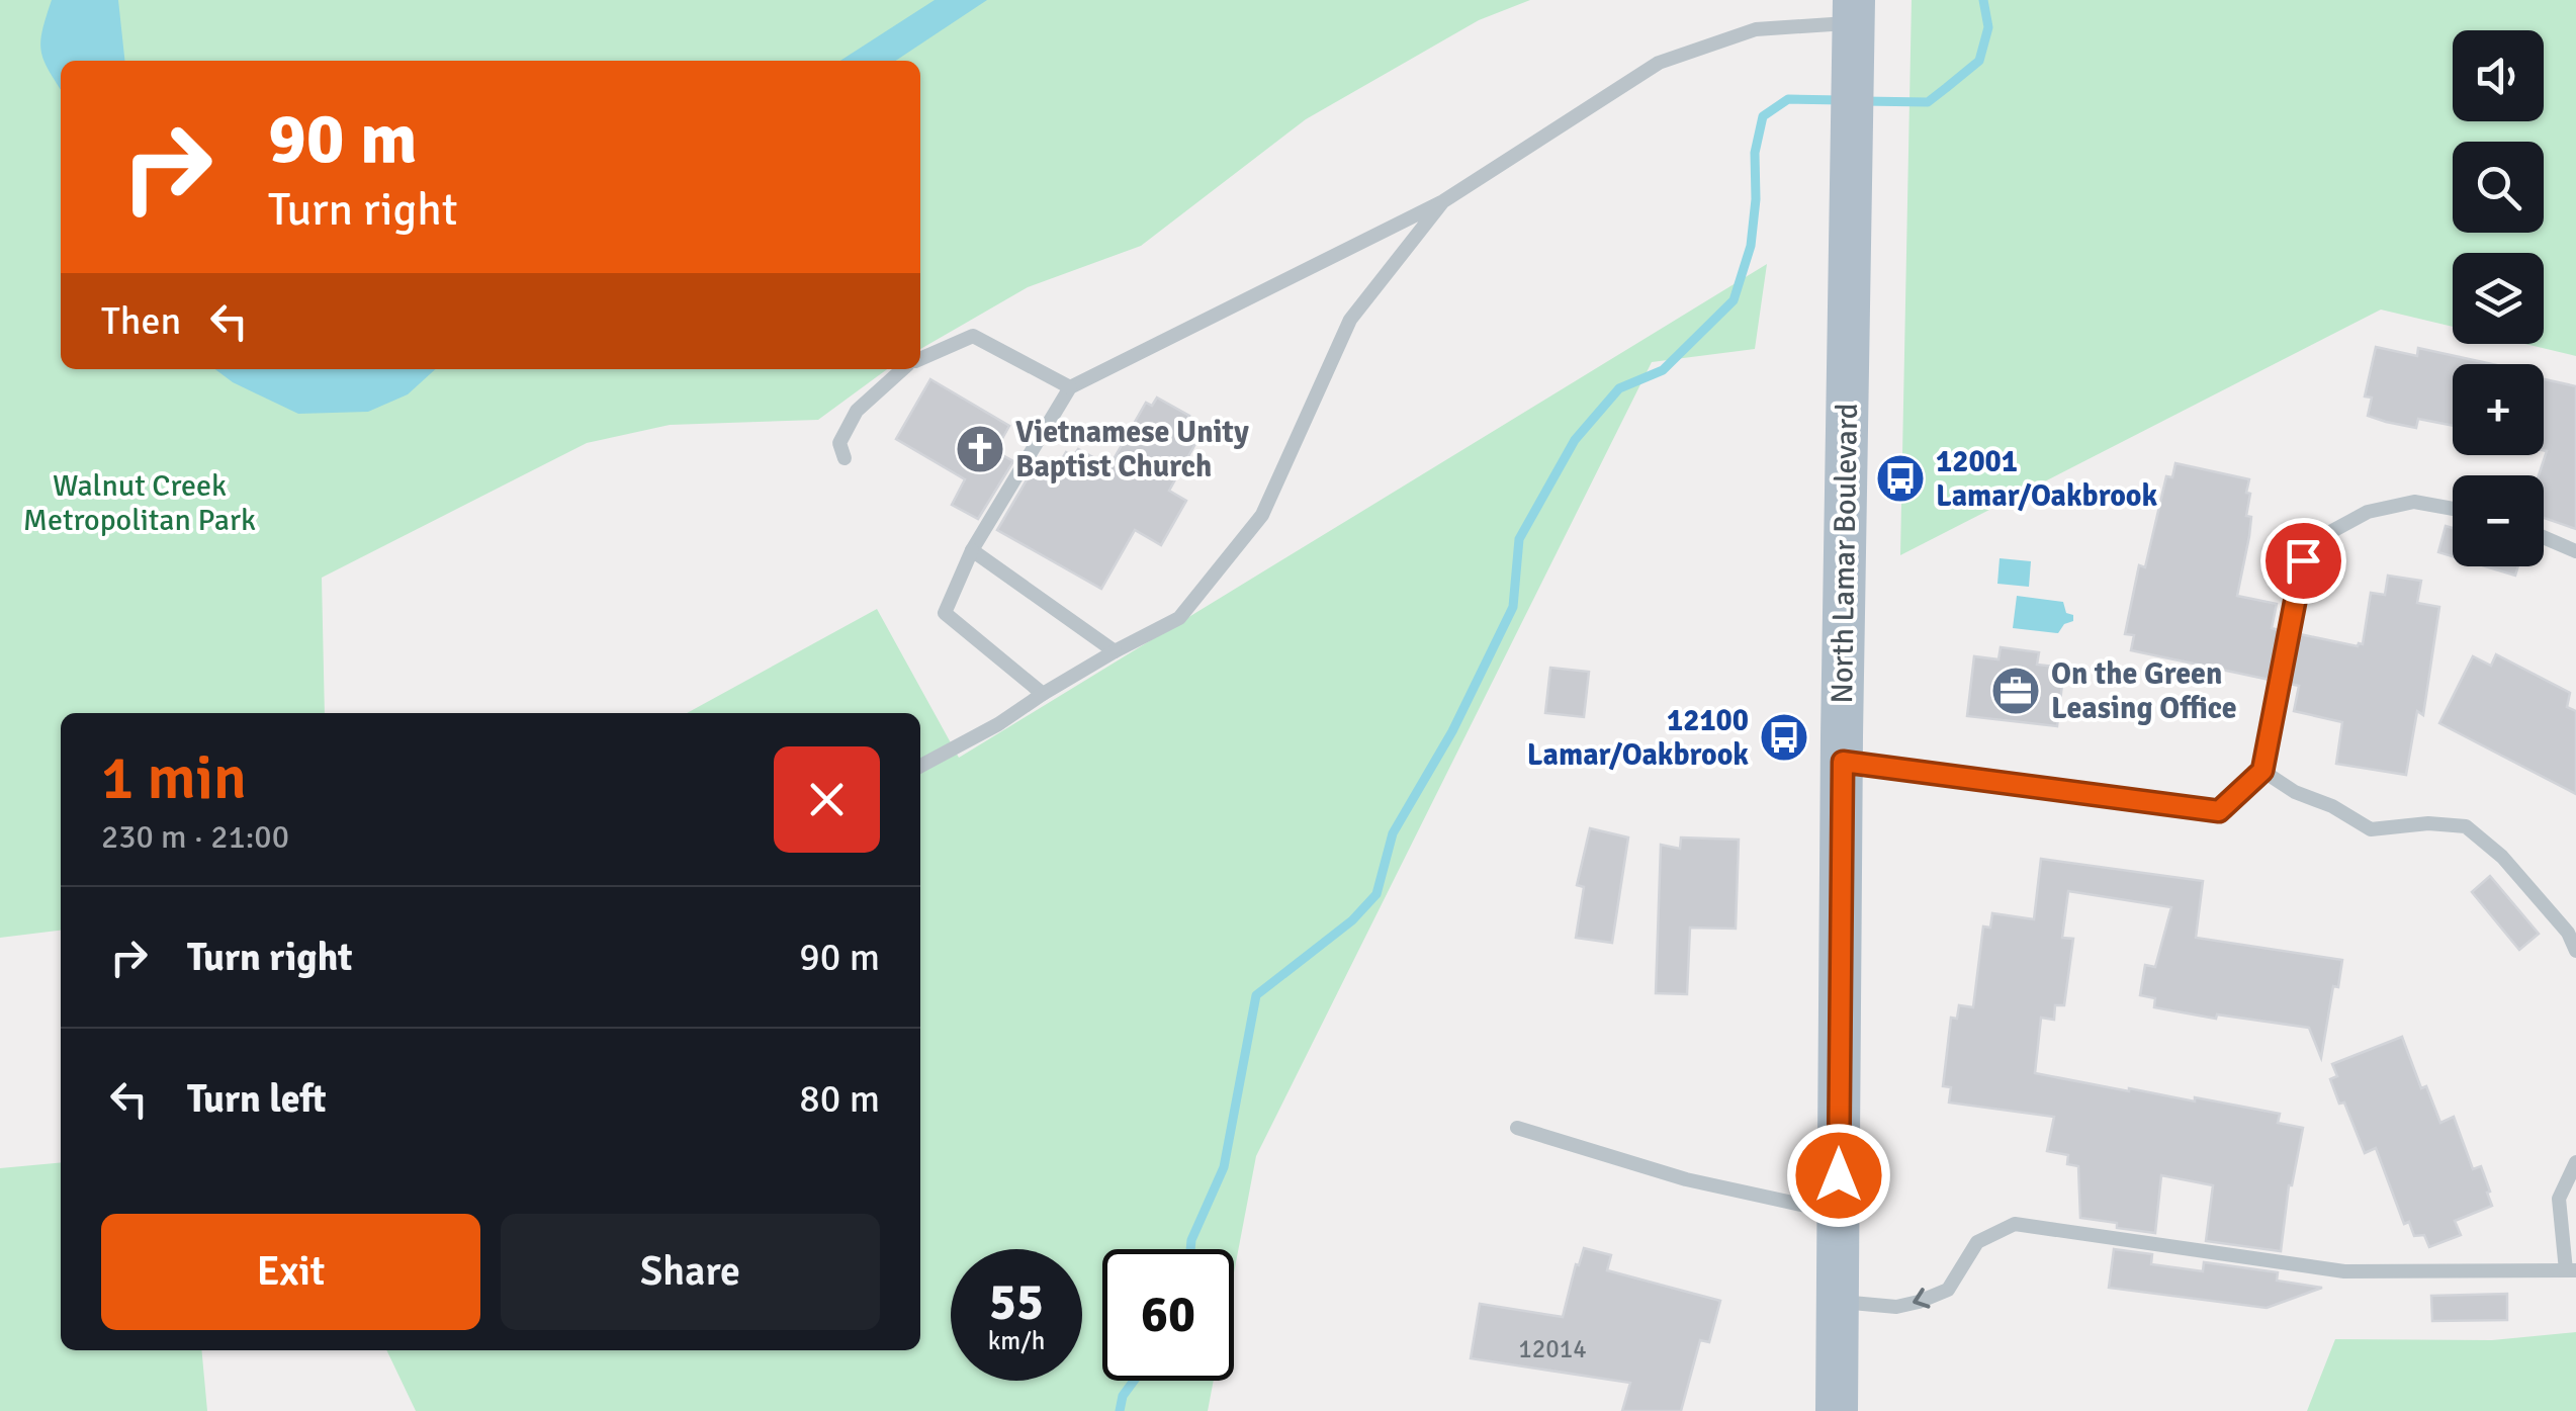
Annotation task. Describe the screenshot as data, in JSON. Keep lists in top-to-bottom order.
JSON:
{
  "streets": {
    "main road": ["North Lamar Boulevard"]
  },
  "parks": ["Walnut Creek Metropolitan Park"],
  "places": {
    "church": ["Vietnamese Unity Baptist Church"],
    "bus stop": ["12001 Lamar/Oakbrook", "12100 Lamar/Oakbrook"],
    "office": ["On the Green Leasing Office"]
  },
  "house_numbers": ["12014"],
  "page": {
    "map_buttons": ["+", "−"],
    "turn": ["90 m", "Turn right"],
    "then": "Then",
    "heading": ["1 min", "230 m · 21:00"],
    "list": [
      {
        "name": "Turn right",
        "value": "90 m"
      },
      {
        "name": "Turn left",
        "value": "80 m"
      }
    ],
    "buttons": ["Exit", "Share"],
    "speed": "55 km/h",
    "limit": "60"
  }
}
